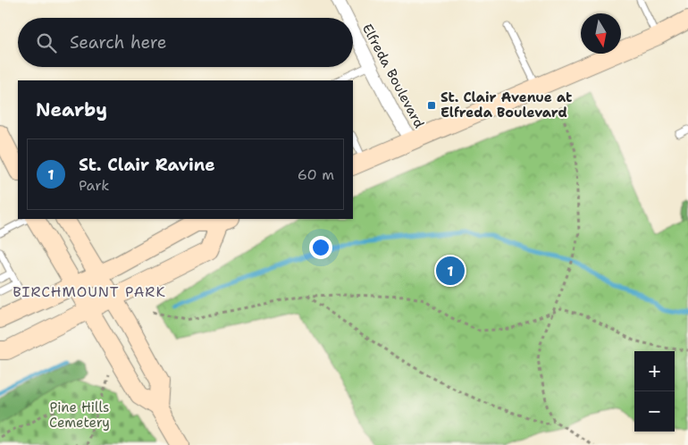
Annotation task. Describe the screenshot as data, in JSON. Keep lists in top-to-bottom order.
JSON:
{
  "streets": {
    "street": ["Elfreda Boulevard"]
  },
  "districts": ["BIRCHMOUNT PARK"],
  "parks": ["Pine Hills Cemetery"],
  "places": {
    "transit": ["St. Clair Avenue at Elfreda Boulevard"]
  },
  "north": "bottom",
  "page": {
    "search": "Search here",
    "heading": "Nearby",
    "list": [
      {
        "mark": "1",
        "name": "St. Clair Ravine",
        "note": "Park",
        "value": "60 m"
      }
    ],
    "pins": "1",
    "map_buttons": ["+", "−"]
  }
}
